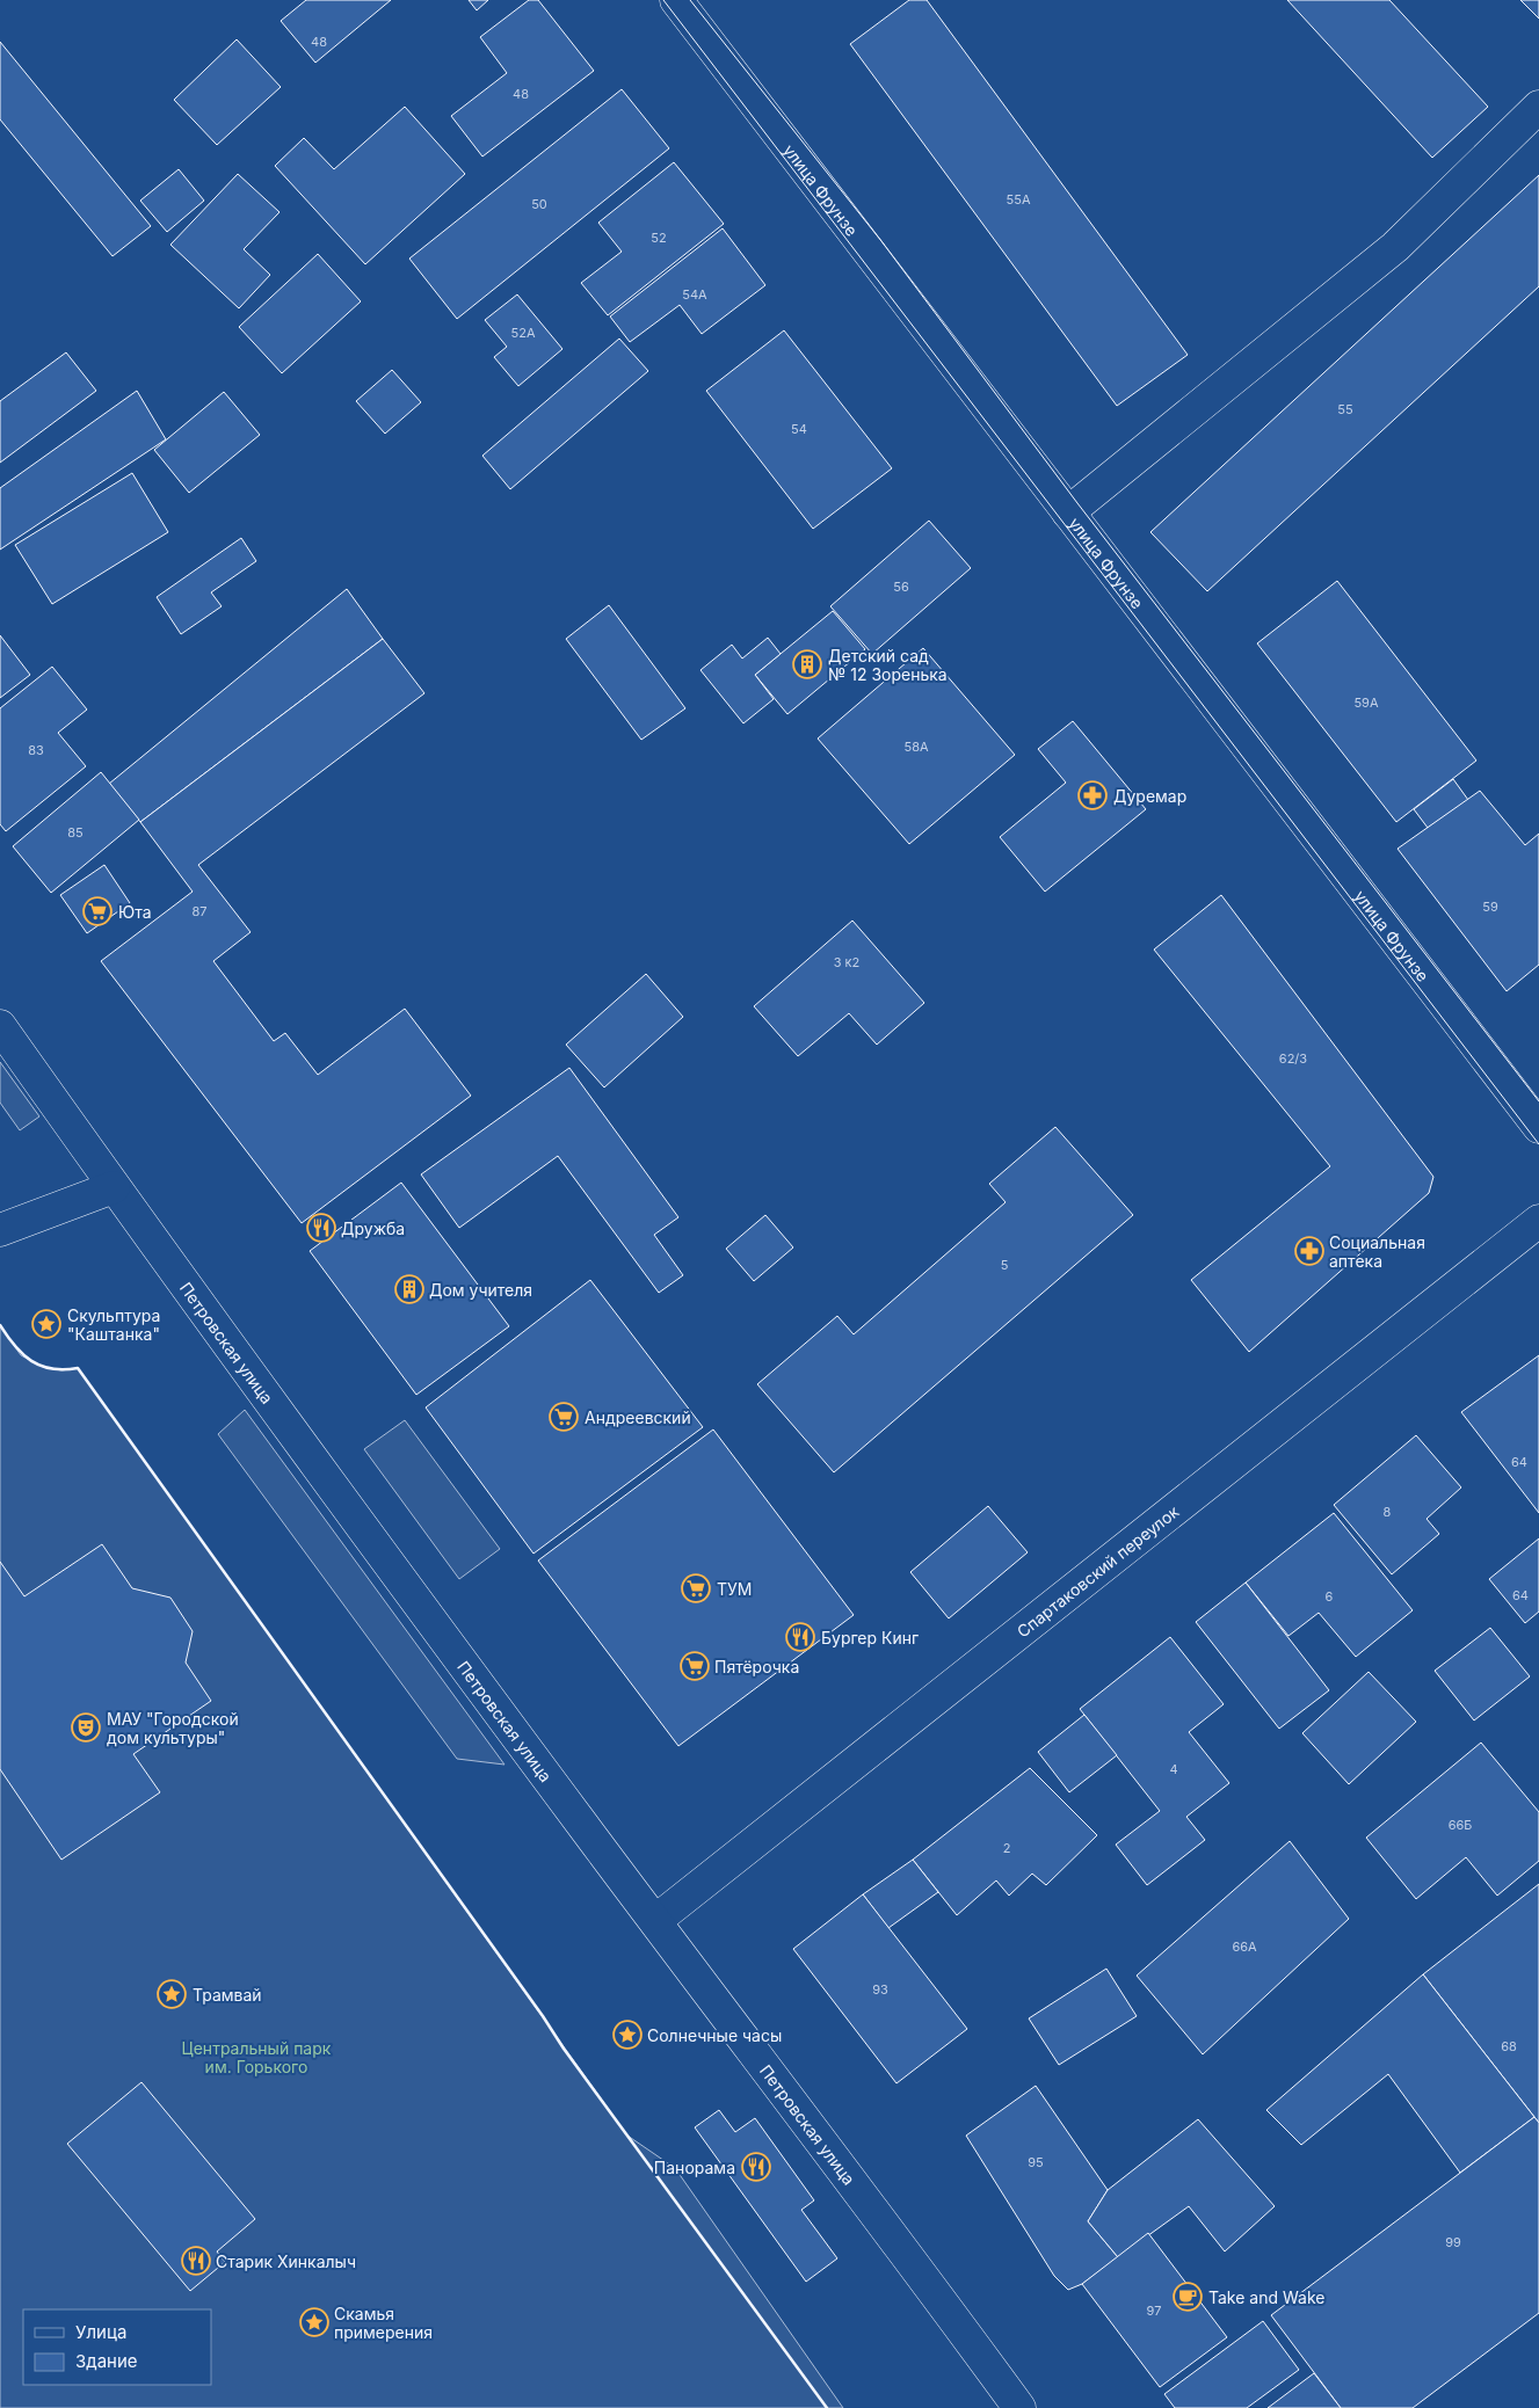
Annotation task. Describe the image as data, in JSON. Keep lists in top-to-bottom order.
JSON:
{
  "streets": {
    "street": ["улица Фрунзе", "Петровская улица", "Спартаковский переулок"]
  },
  "crossings": [
    ["Петровская улица", "Спартаковский переулок"]
  ],
  "parks": ["Центральный парк им. Горького"],
  "places": {
    "building": ["Детский сад № 12 Зоренька", "Дом учителя"],
    "pharmacy": ["Дуремар", "Социальная аптека"],
    "supermarket": [
      "Юта",
      "Андреевский",
      "ТУМ",
      "Пятёрочка"
    ],
    "restaurant": [
      "Дружба",
      "Бургер Кинг",
      "Панорама",
      "Старик Хинкалыч"
    ],
    "place": [
      "Скульптура \"Каштанка\"",
      "Трамвай",
      "Солнечные часы",
      "Скамья примерения"
    ],
    "theatre": ["МАУ \"Городской дом культуры\""],
    "cafe": ["Take and Wake"]
  },
  "house_numbers": [
    "48",
    "48",
    "55А",
    "50",
    "52",
    "54А",
    "52А",
    "55",
    "54",
    "56",
    "59А",
    "58А",
    "83",
    "85",
    "59",
    "87",
    "3 к2",
    "62/3",
    "5",
    "64",
    "8",
    "64",
    "6",
    "4",
    "66Б",
    "2",
    "66А",
    "93",
    "68",
    "95",
    "99",
    "97"
  ],
  "legend": ["Улица", "Здание"]
}
